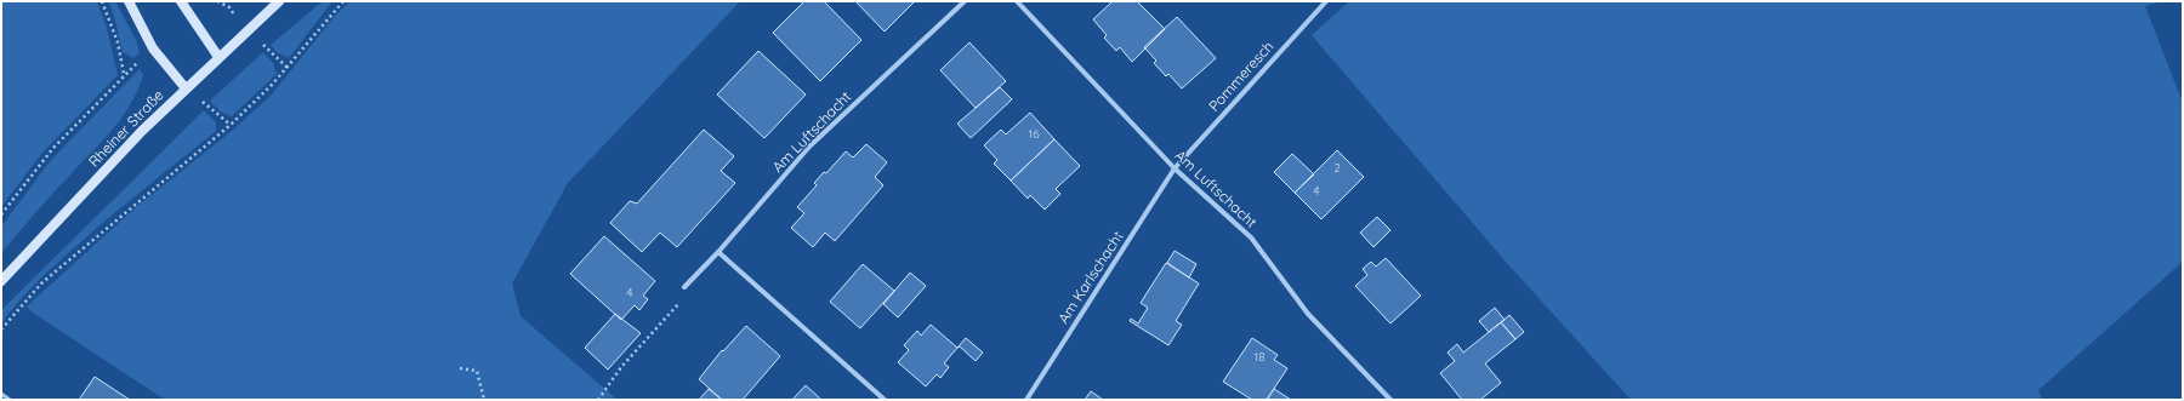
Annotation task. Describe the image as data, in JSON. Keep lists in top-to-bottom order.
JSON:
{
  "streets": {
    "main road": ["Rheiner Straße"],
    "street": ["Pommeresch", "Am Luftschacht", "Am Karlschacht"]
  },
  "crossings": [
    ["Pommeresch", "Am Luftschacht"],
    ["Pommeresch", "Am Karlschacht"],
    ["Am Luftschacht", "Am Karlschacht"]
  ],
  "house_numbers": [
    "16",
    "2",
    "4",
    "4",
    "18"
  ]
}
